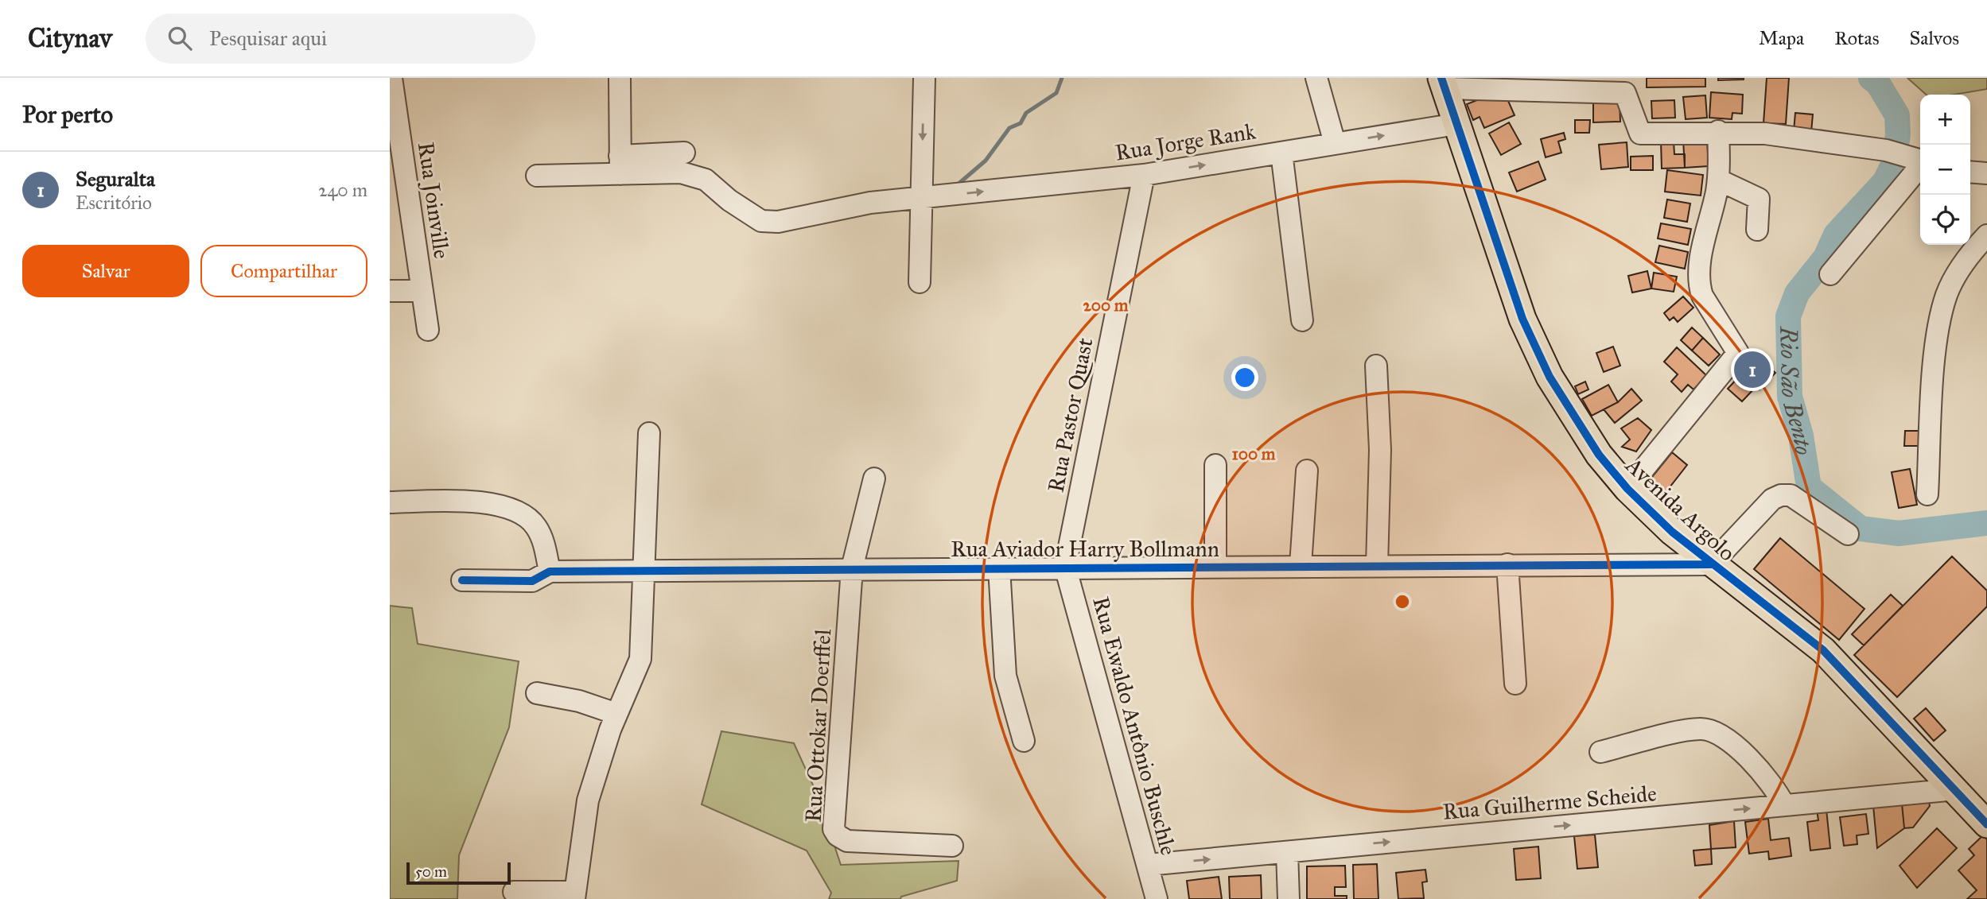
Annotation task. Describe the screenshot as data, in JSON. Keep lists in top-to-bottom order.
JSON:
{
  "streets": {
    "main road": ["Avenida Argolo"],
    "street": [
      "Rua Jorge Rank",
      "Rua Joinville",
      "Rua Pastor Quast",
      "Rua Aviador Harry Bollmann",
      "Rua Ottokar Doerffel",
      "Rua Ewaldo Antônio Buschle",
      "Rua Guilherme Scheide"
    ]
  },
  "crossings": [
    ["Rua Jorge Rank", "Rua Pastor Quast"],
    ["Rua Jorge Rank", "Avenida Argolo"],
    ["Rua Pastor Quast", "Rua Aviador Harry Bollmann"],
    ["Rua Pastor Quast", "Rua Ewaldo Antônio Buschle"],
    ["Avenida Argolo", "Rua Aviador Harry Bollmann"],
    ["Avenida Argolo", "Rua Guilherme Scheide"],
    ["Rua Aviador Harry Bollmann", "Rua Ottokar Doerffel"],
    ["Rua Aviador Harry Bollmann", "Rua Ewaldo Antônio Buschle"],
    ["Rua Ewaldo Antônio Buschle", "Rua Guilherme Scheide"]
  ],
  "one_way": ["Rua Jorge Rank", "Rua Guilherme Scheide"],
  "water": ["Rio São Bento"],
  "scale_bar": "50 m",
  "page": {
    "header": "Citynav",
    "search": "Pesquisar aqui",
    "nav": ["Mapa", "Rotas", "Salvos"],
    "heading": "Por perto",
    "map_buttons": ["+", "−"],
    "list": [
      {
        "mark": "1",
        "name": "Seguralta",
        "note": "Escritório",
        "value": "240 m"
      }
    ],
    "buttons": ["Salvar", "Compartilhar"],
    "pins": "1",
    "scale": "50 m"
  },
  "rings": ["200 m", "100 m"]
}
